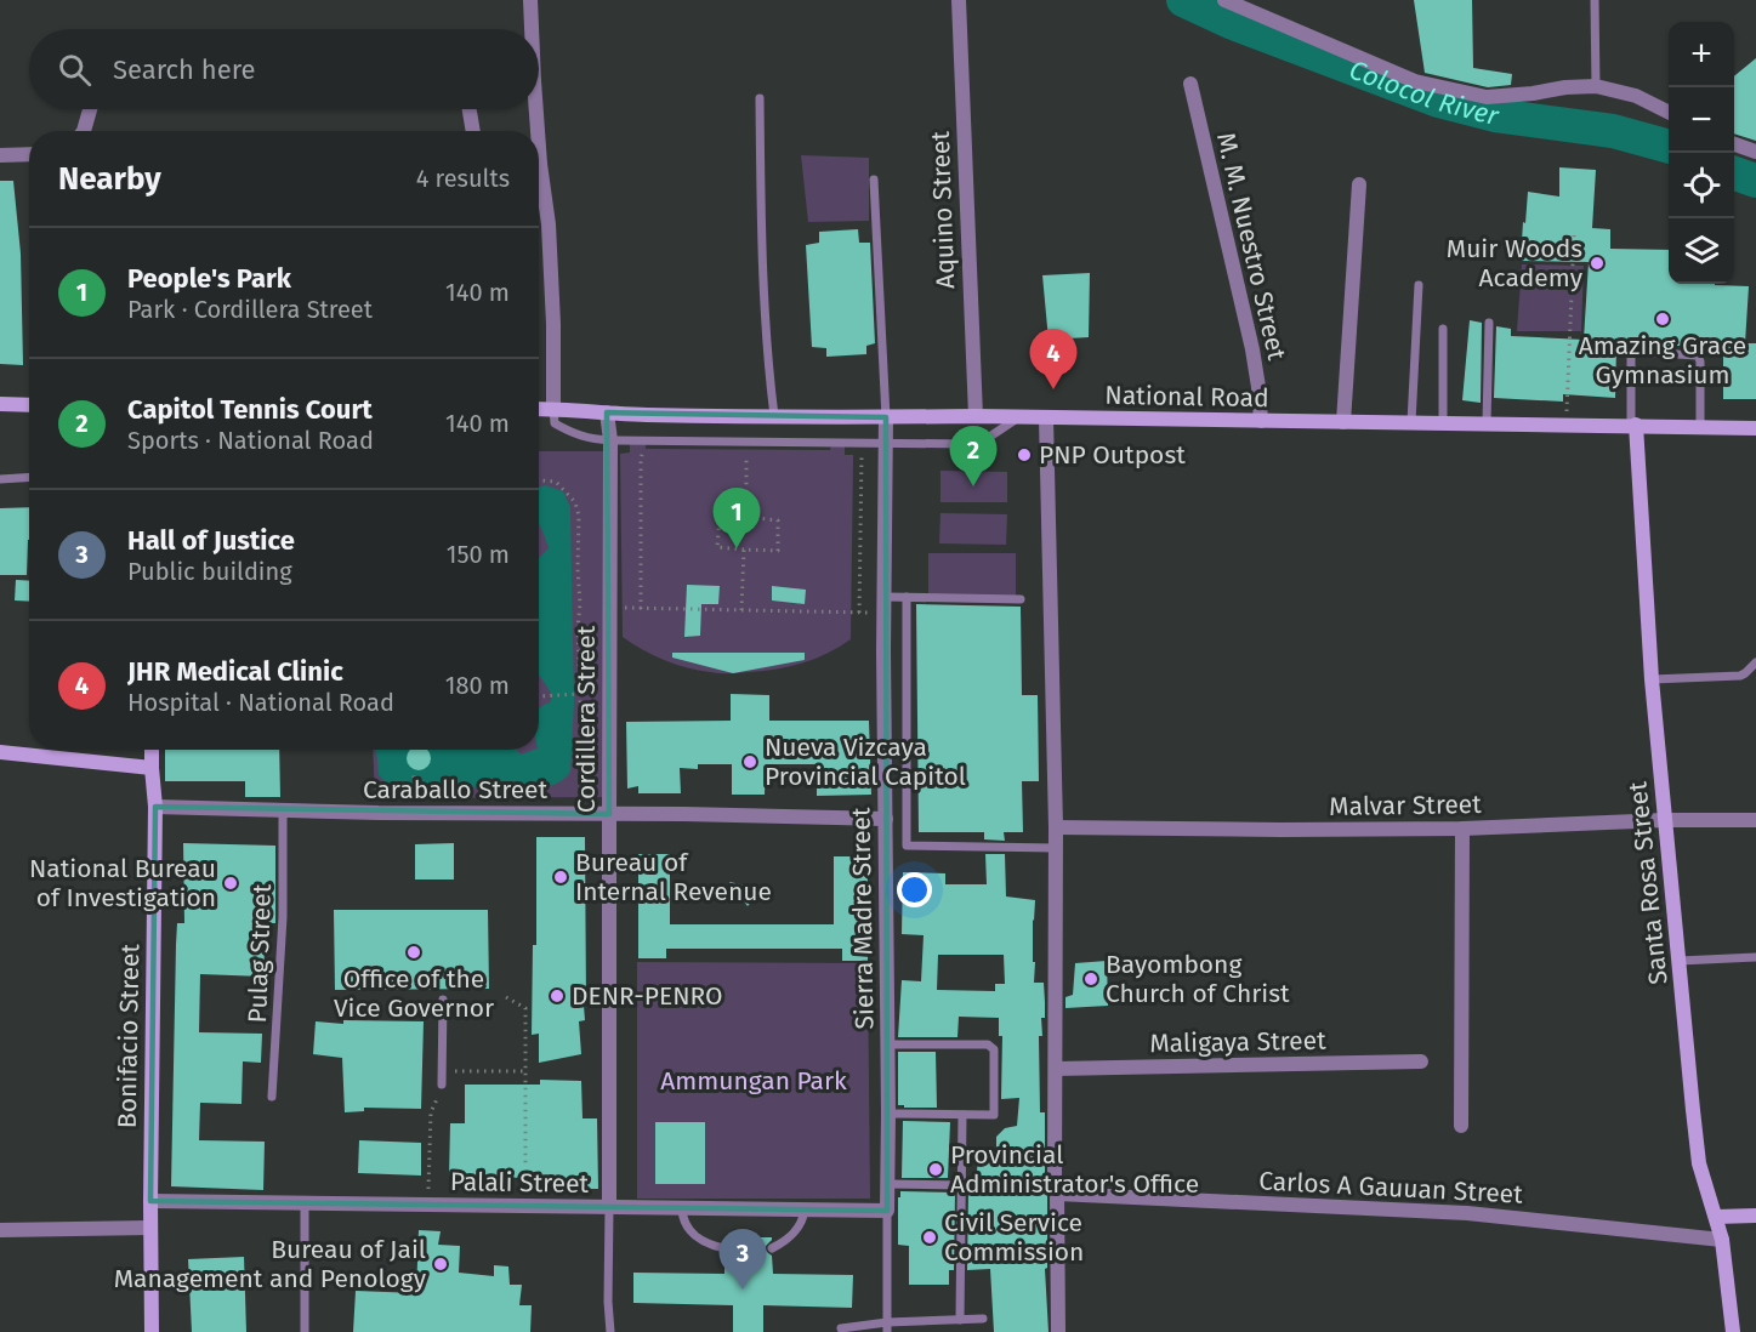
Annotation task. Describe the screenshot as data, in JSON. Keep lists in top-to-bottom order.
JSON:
{
  "streets": {
    "street": [
      "Aquino Street",
      "M. M. Nuestro Street",
      "National Road",
      "Cordillera Street",
      "Caraballo Street",
      "Malvar Street",
      "Santa Rosa Street",
      "Sierra Madre Street",
      "Bonifacio Street",
      "Maligaya Street",
      "Palali Street",
      "Carlos A Gauuan Street"
    ],
    "lane": ["Pulag Street"]
  },
  "crossings": [
    ["Aquino Street", "National Road"],
    ["M. M. Nuestro Street", "National Road"],
    ["National Road", "Cordillera Street"],
    ["National Road", "Santa Rosa Street"],
    ["National Road", "Sierra Madre Street"],
    ["Cordillera Street", "Caraballo Street"],
    ["Cordillera Street", "Palali Street"],
    ["Caraballo Street", "Sierra Madre Street"],
    ["Caraballo Street", "Pulag Street"],
    ["Caraballo Street", "Bonifacio Street"],
    ["Malvar Street", "Santa Rosa Street"],
    ["Santa Rosa Street", "Carlos A Gauuan Street"],
    ["Sierra Madre Street", "Palali Street"],
    ["Bonifacio Street", "Palali Street"]
  ],
  "water": ["Colocol River"],
  "parks": ["Ammungan Park"],
  "places": [
    "Muir Woods Academy",
    "Amazing Grace Gymnasium",
    "PNP Outpost",
    "Nueva Vizcaya Provincial Capitol",
    "Bureau of Internal Revenue",
    "National Bureau of Investigation",
    "Office of the Vice Governor",
    "Bayombong Church of Christ",
    "DENR-PENRO",
    "Provincial Administrator's Office",
    "Civil Service Commission",
    "Bureau of Jail Management and Penology"
  ],
  "page": {
    "map_buttons": ["+", "−"],
    "search": "Search here",
    "heading": ["Nearby", "4 results"],
    "list": [
      {
        "mark": "1",
        "name": "People's Park",
        "note": "Park · Cordillera Street",
        "value": "140 m"
      },
      {
        "mark": "2",
        "name": "Capitol Tennis Court",
        "note": "Sports · National Road",
        "value": "140 m"
      },
      {
        "mark": "3",
        "name": "Hall of Justice",
        "note": "Public building",
        "value": "150 m"
      },
      {
        "mark": "4",
        "name": "JHR Medical Clinic",
        "note": "Hospital · National Road",
        "value": "180 m"
      }
    ],
    "pins": [
      "4",
      "2",
      "1",
      "3"
    ]
  }
}
